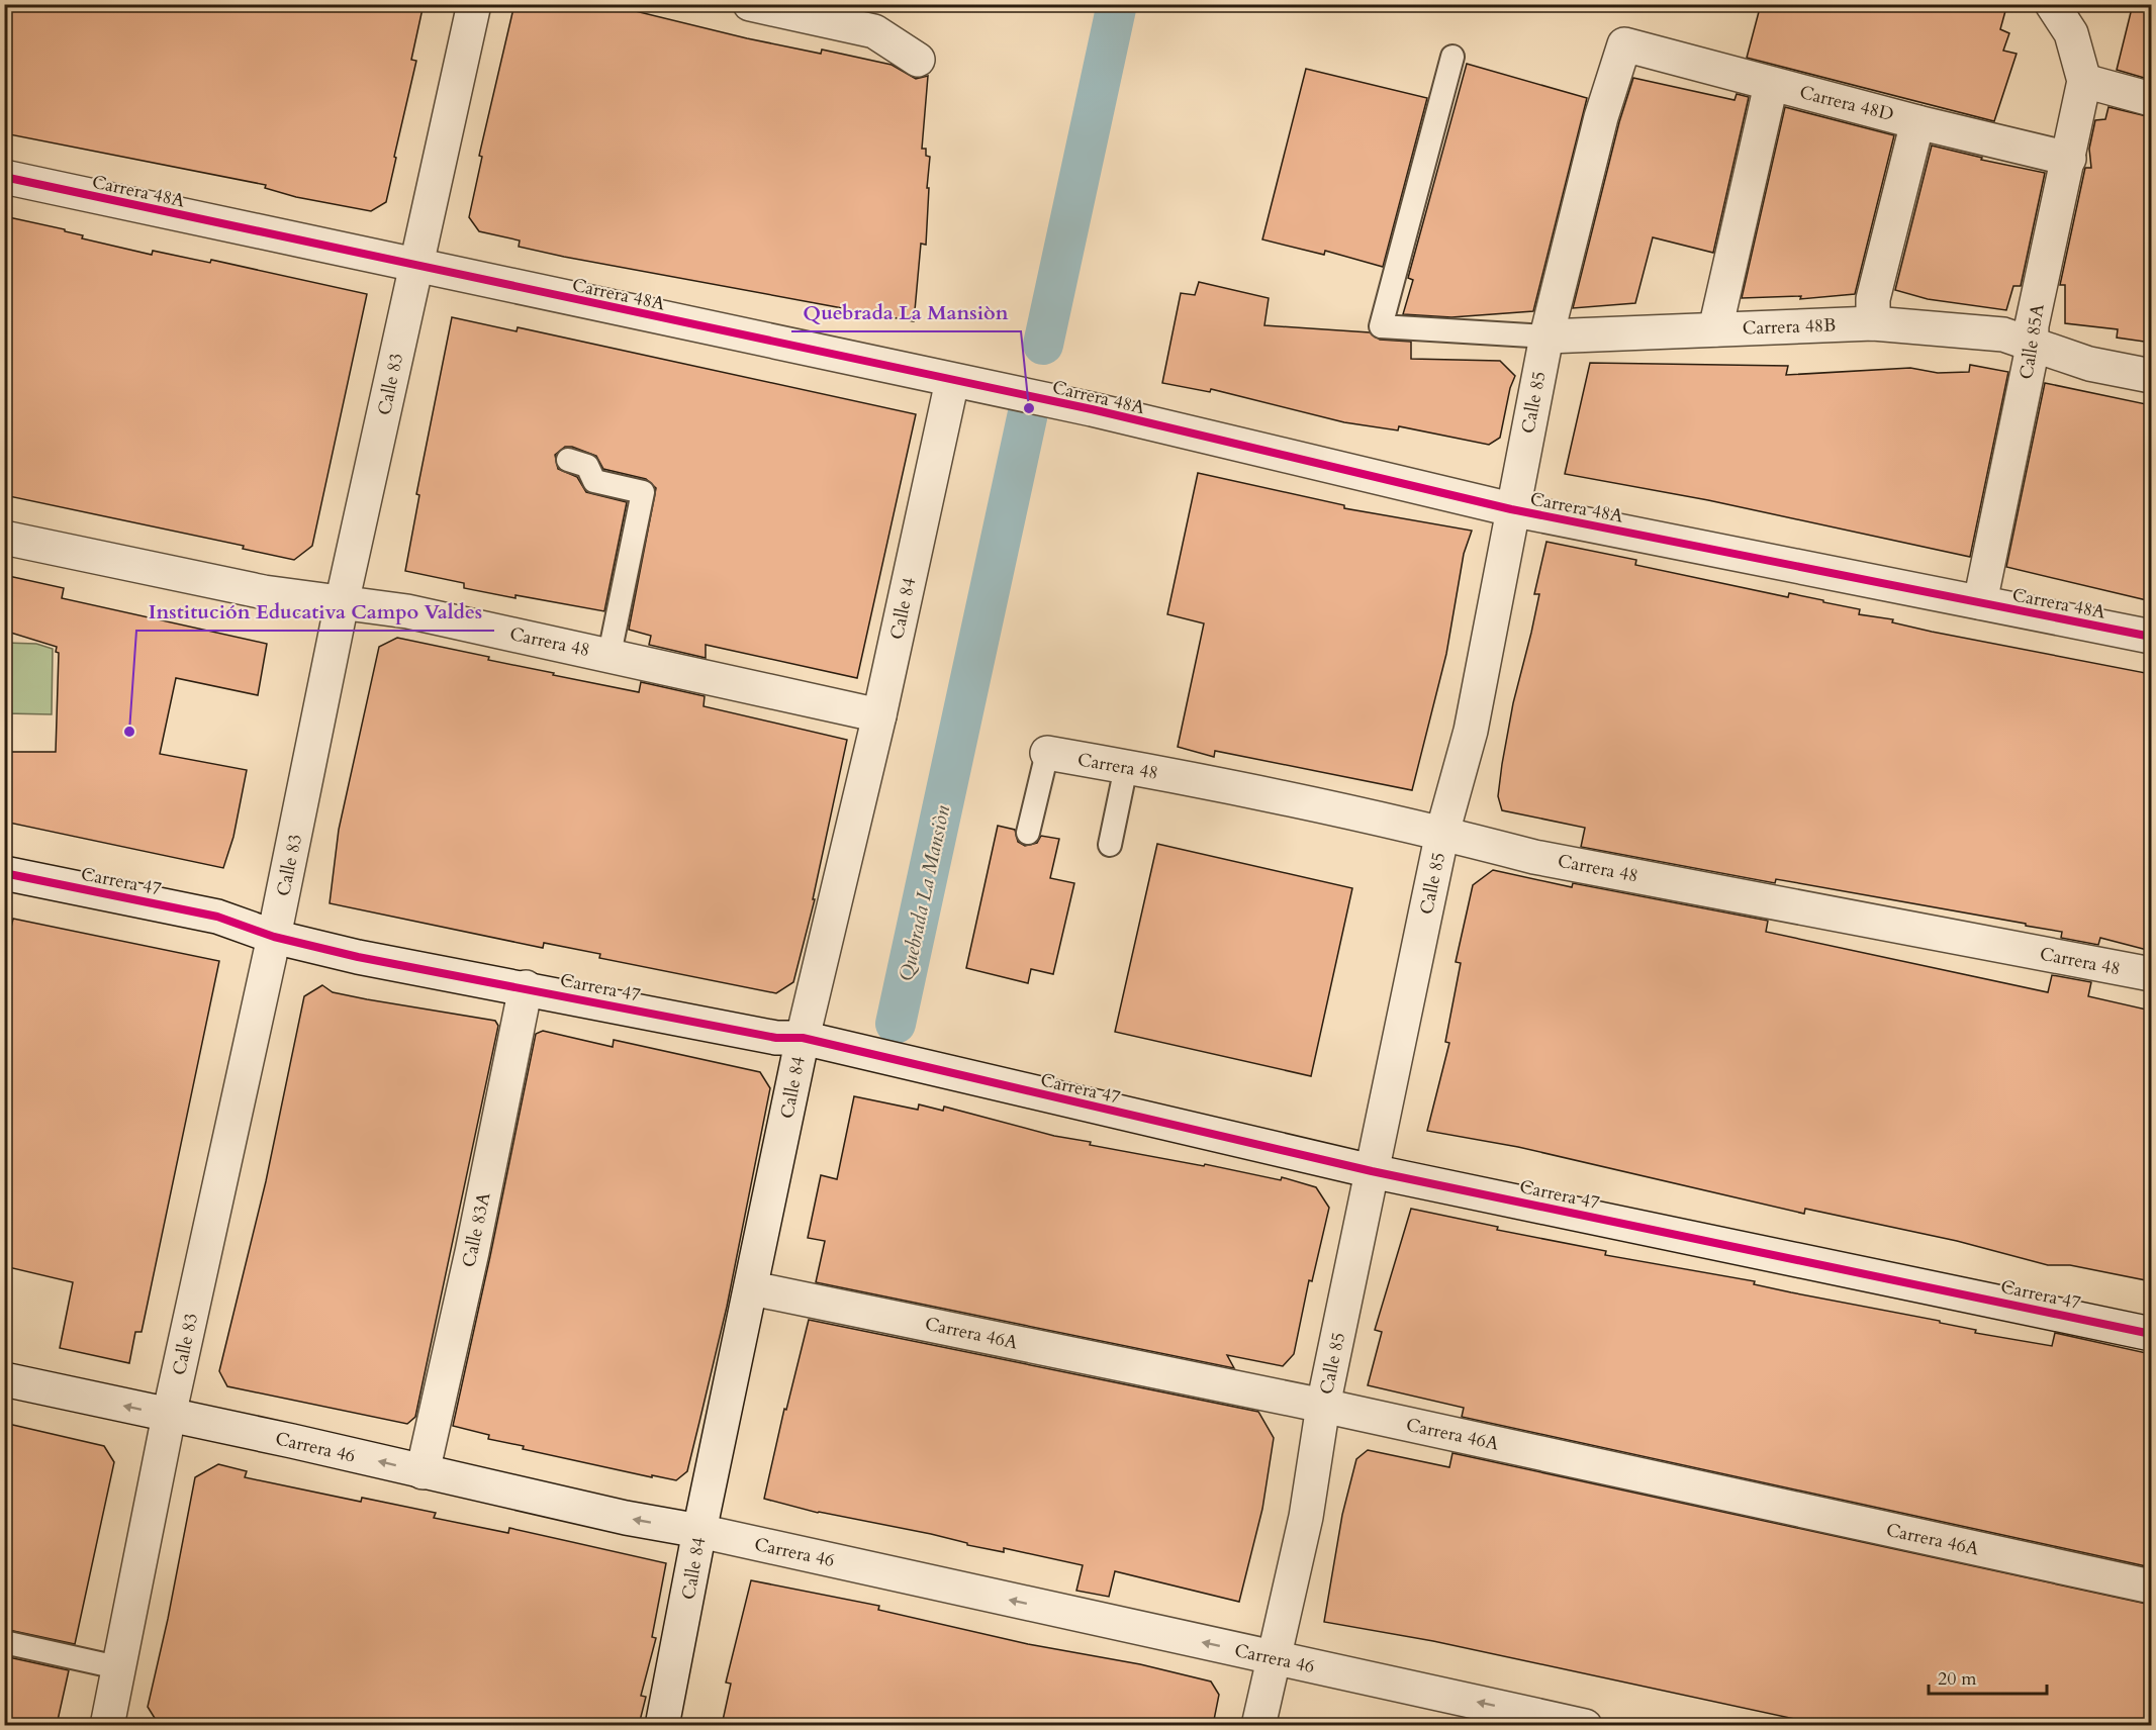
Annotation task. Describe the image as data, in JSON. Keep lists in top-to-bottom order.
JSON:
{
  "streets": {
    "street": [
      "Carrera 48D",
      "Carrera 48A",
      "Carrera 48B",
      "Calle 85A",
      "Calle 83",
      "Calle 85",
      "Calle 84",
      "Carrera 48",
      "Carrera 47",
      "Calle 83A",
      "Carrera 46A",
      "Carrera 46"
    ]
  },
  "crossings": [
    ["Carrera 48D", "Calle 85A"],
    ["Carrera 48D", "Calle 85"],
    ["Carrera 48A", "Calle 85A"],
    ["Carrera 48A", "Calle 83"],
    ["Carrera 48A", "Calle 85"],
    ["Carrera 48A", "Calle 84"],
    ["Carrera 48B", "Calle 85A"],
    ["Carrera 48B", "Calle 85"],
    ["Calle 83", "Carrera 48"],
    ["Calle 83", "Carrera 47"],
    ["Calle 83", "Carrera 46"],
    ["Calle 85", "Carrera 48"],
    ["Calle 85", "Carrera 47"],
    ["Calle 85", "Carrera 46A"],
    ["Calle 85", "Carrera 46"],
    ["Calle 84", "Carrera 48"],
    ["Calle 84", "Carrera 47"],
    ["Calle 84", "Carrera 46A"],
    ["Calle 84", "Carrera 46"],
    ["Carrera 47", "Calle 83A"],
    ["Calle 83A", "Carrera 46"]
  ],
  "one_way": ["Carrera 46"],
  "water": ["Quebrada La Mansiòn"],
  "places": ["Quebrada La Mansiòn", "Institución Educativa Campo Valdes"],
  "scale_bar": "20 m"
}
